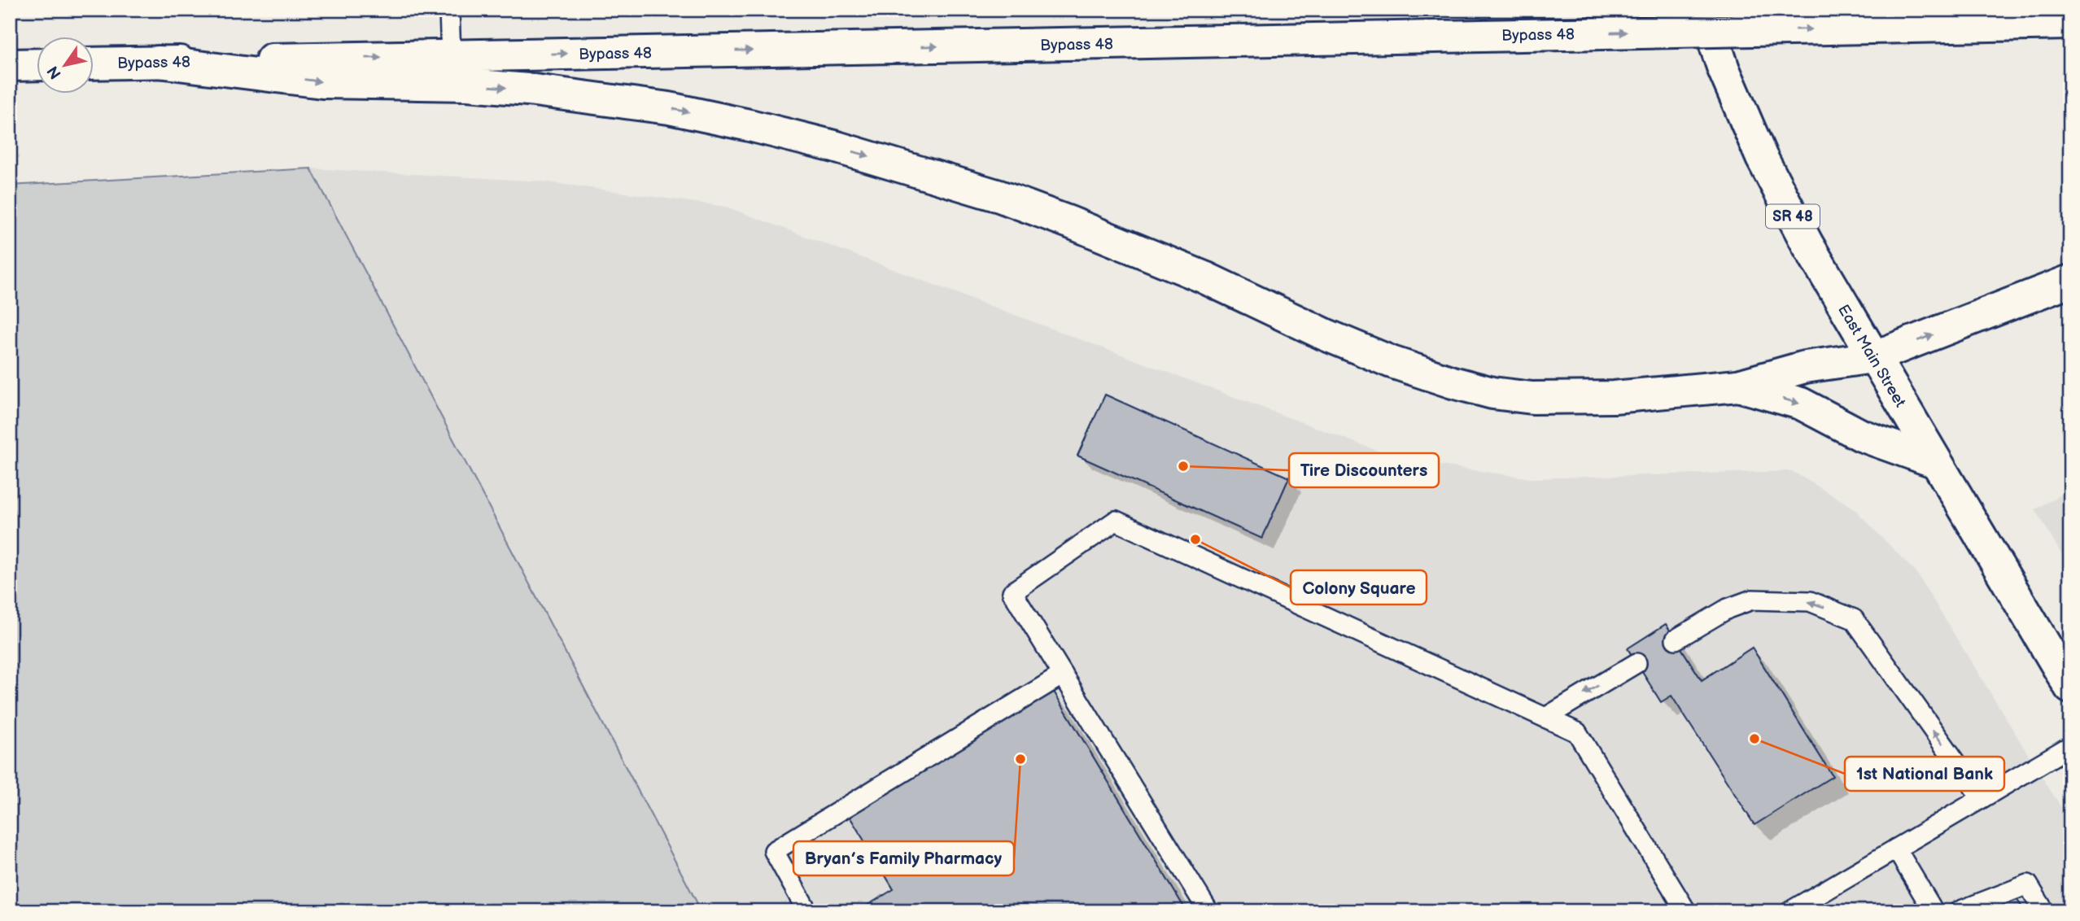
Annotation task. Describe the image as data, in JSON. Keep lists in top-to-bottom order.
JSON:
{
  "streets": {
    "main road": ["Bypass 48", "SR 48", "East Main Street"]
  },
  "places": [
    "Tire Discounters",
    "Colony Square",
    "1st National Bank",
    "Bryan’s Family Pharmacy"
  ],
  "north": "bottom left"
}
